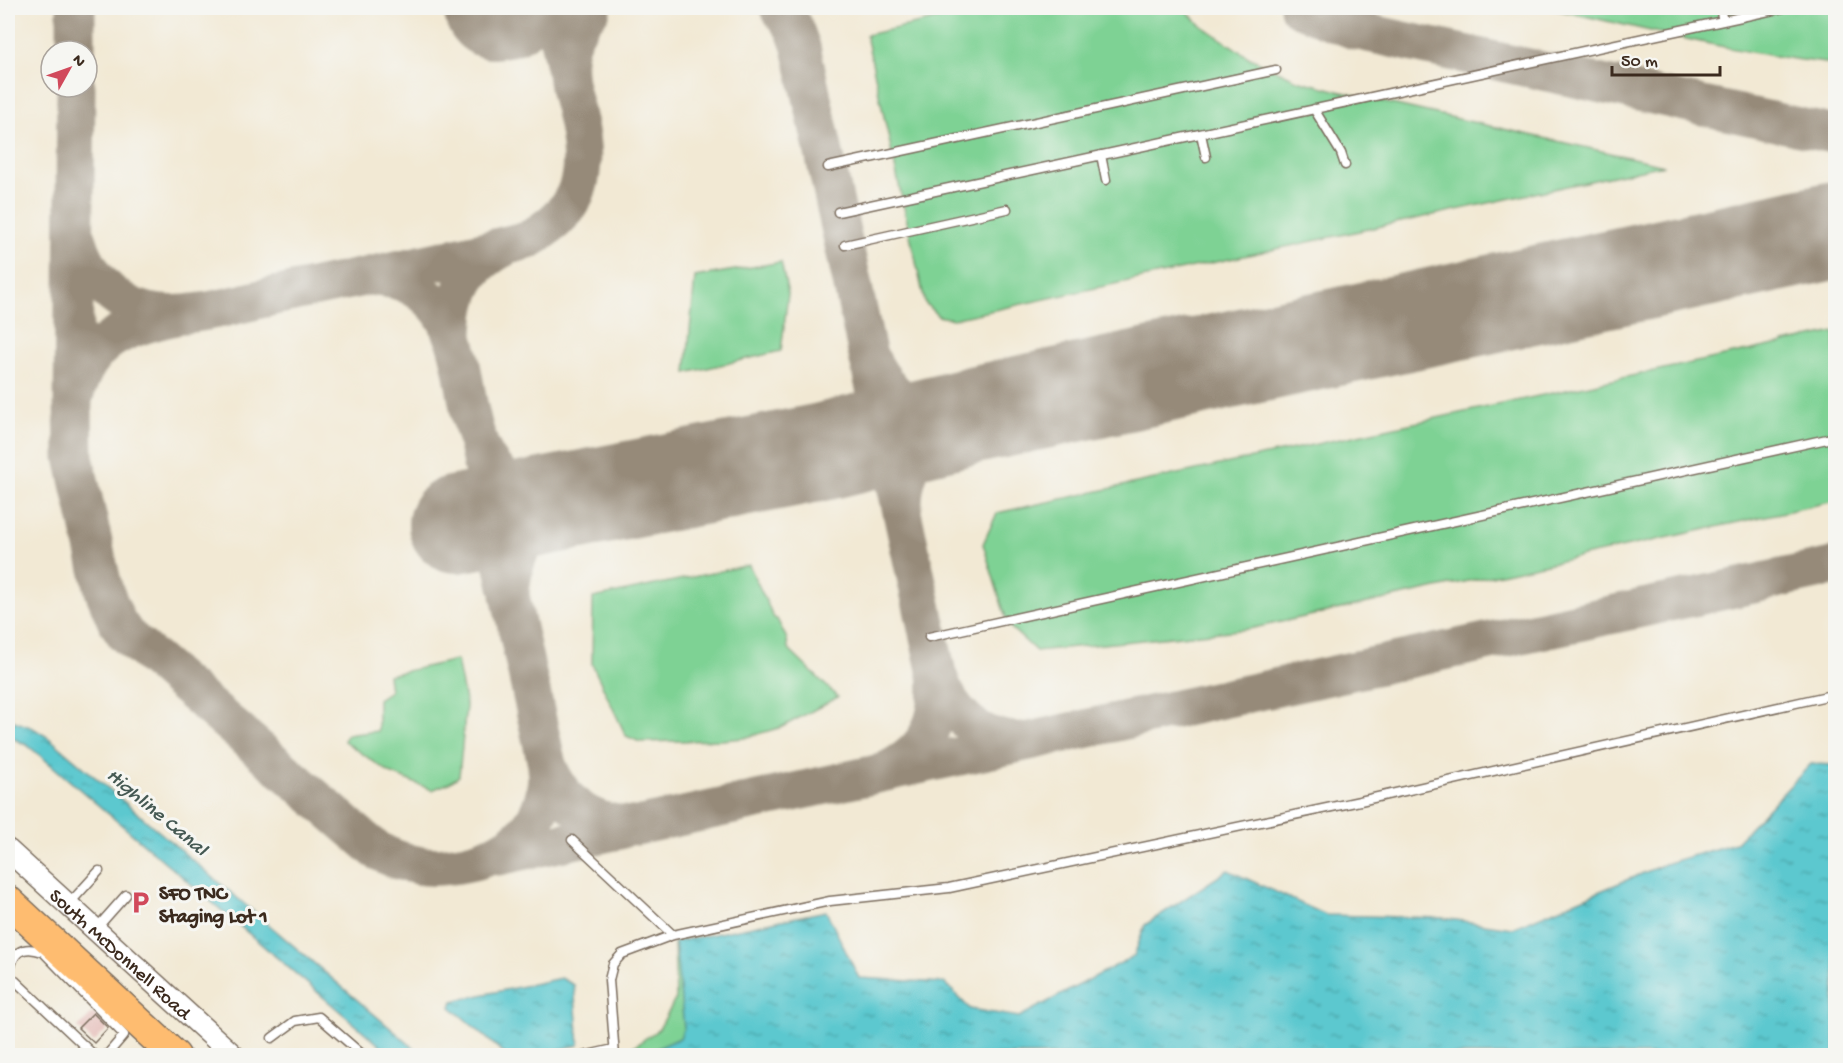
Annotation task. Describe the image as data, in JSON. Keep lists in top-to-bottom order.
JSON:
{
  "streets": {
    "street": ["South McDonnell Road"]
  },
  "water": ["Highline Canal"],
  "places": {
    "parking": ["SFO TNC Staging Lot 1"]
  },
  "scale_bar": "50 m",
  "north": "top right"
}
